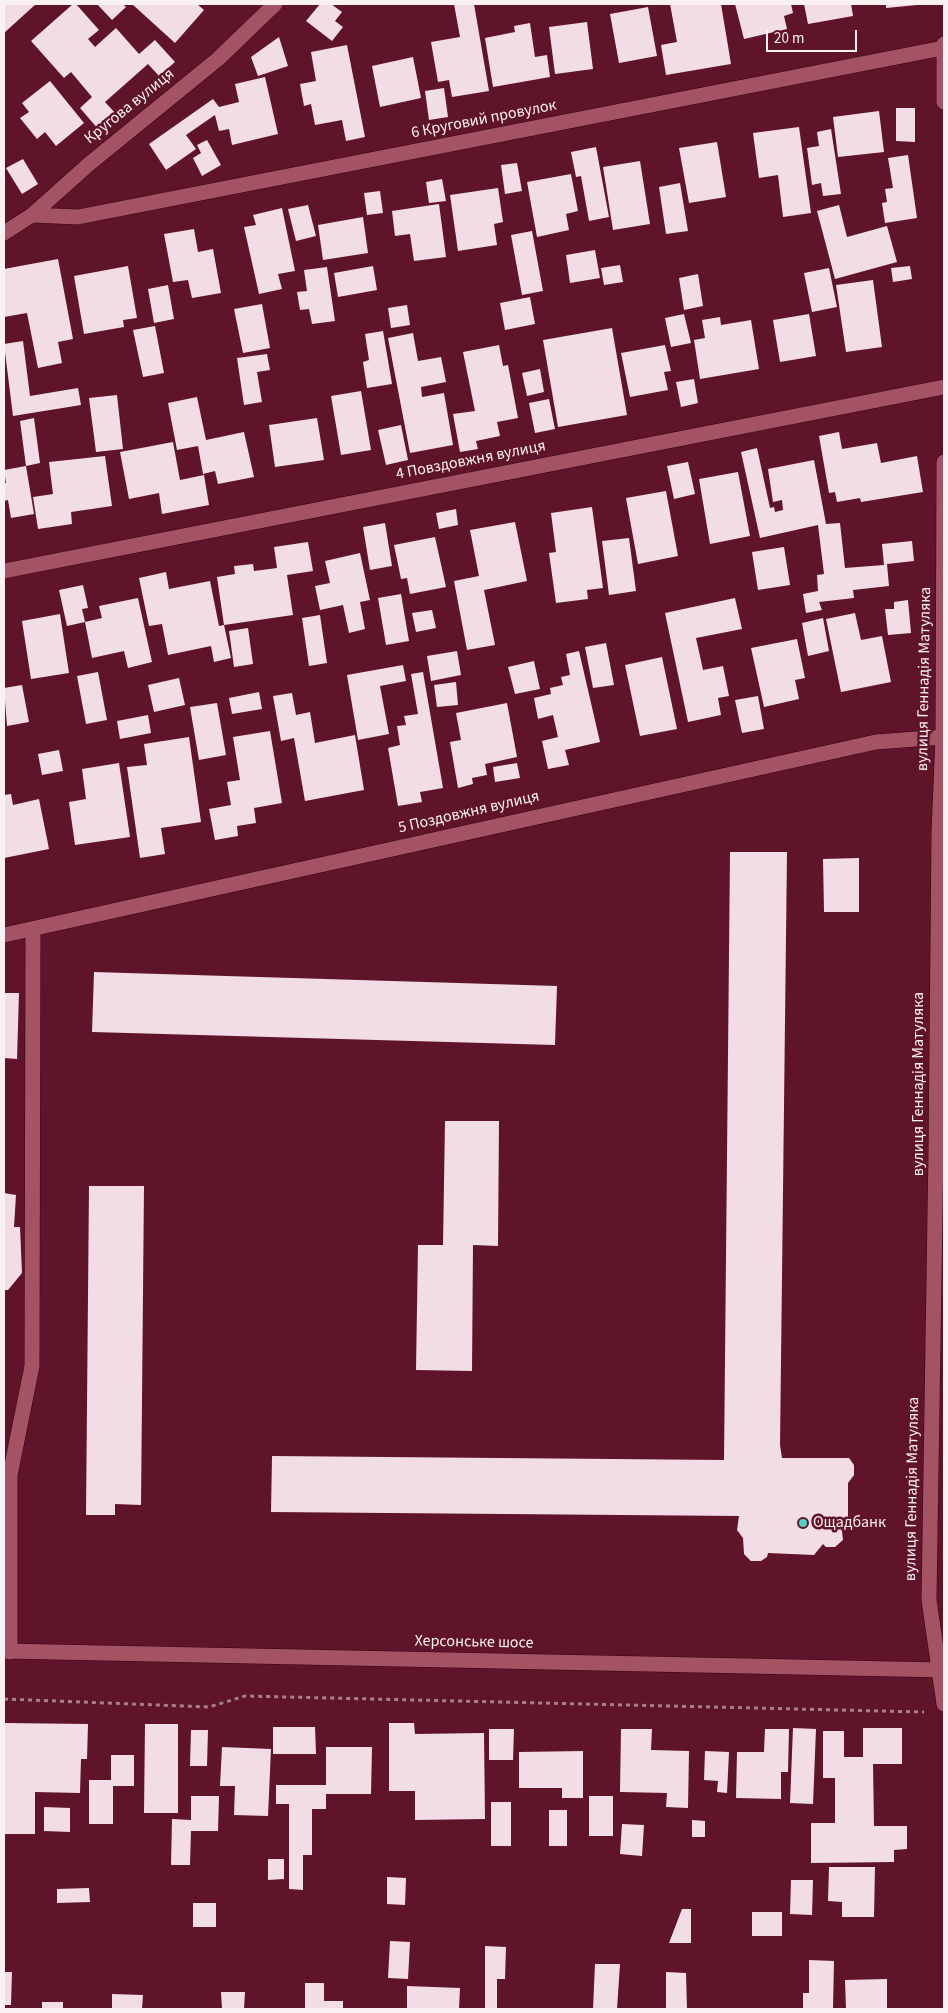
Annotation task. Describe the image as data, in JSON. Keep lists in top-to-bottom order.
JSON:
{
  "streets": {
    "street": [
      "Кругова вулиця",
      "6 Круговий провулок",
      "4 Повздовжня вулиця",
      "вулиця Геннадія Матуляка",
      "5 Поздовжня вулиця",
      "Херсонське шосе"
    ]
  },
  "crossings": [
    ["Кругова вулиця", "6 Круговий провулок"],
    ["вулиця Геннадія Матуляка", "5 Поздовжня вулиця"],
    ["вулиця Геннадія Матуляка", "Херсонське шосе"]
  ],
  "places": ["Ощадбанк"],
  "scale_bar": "20 m"
}
